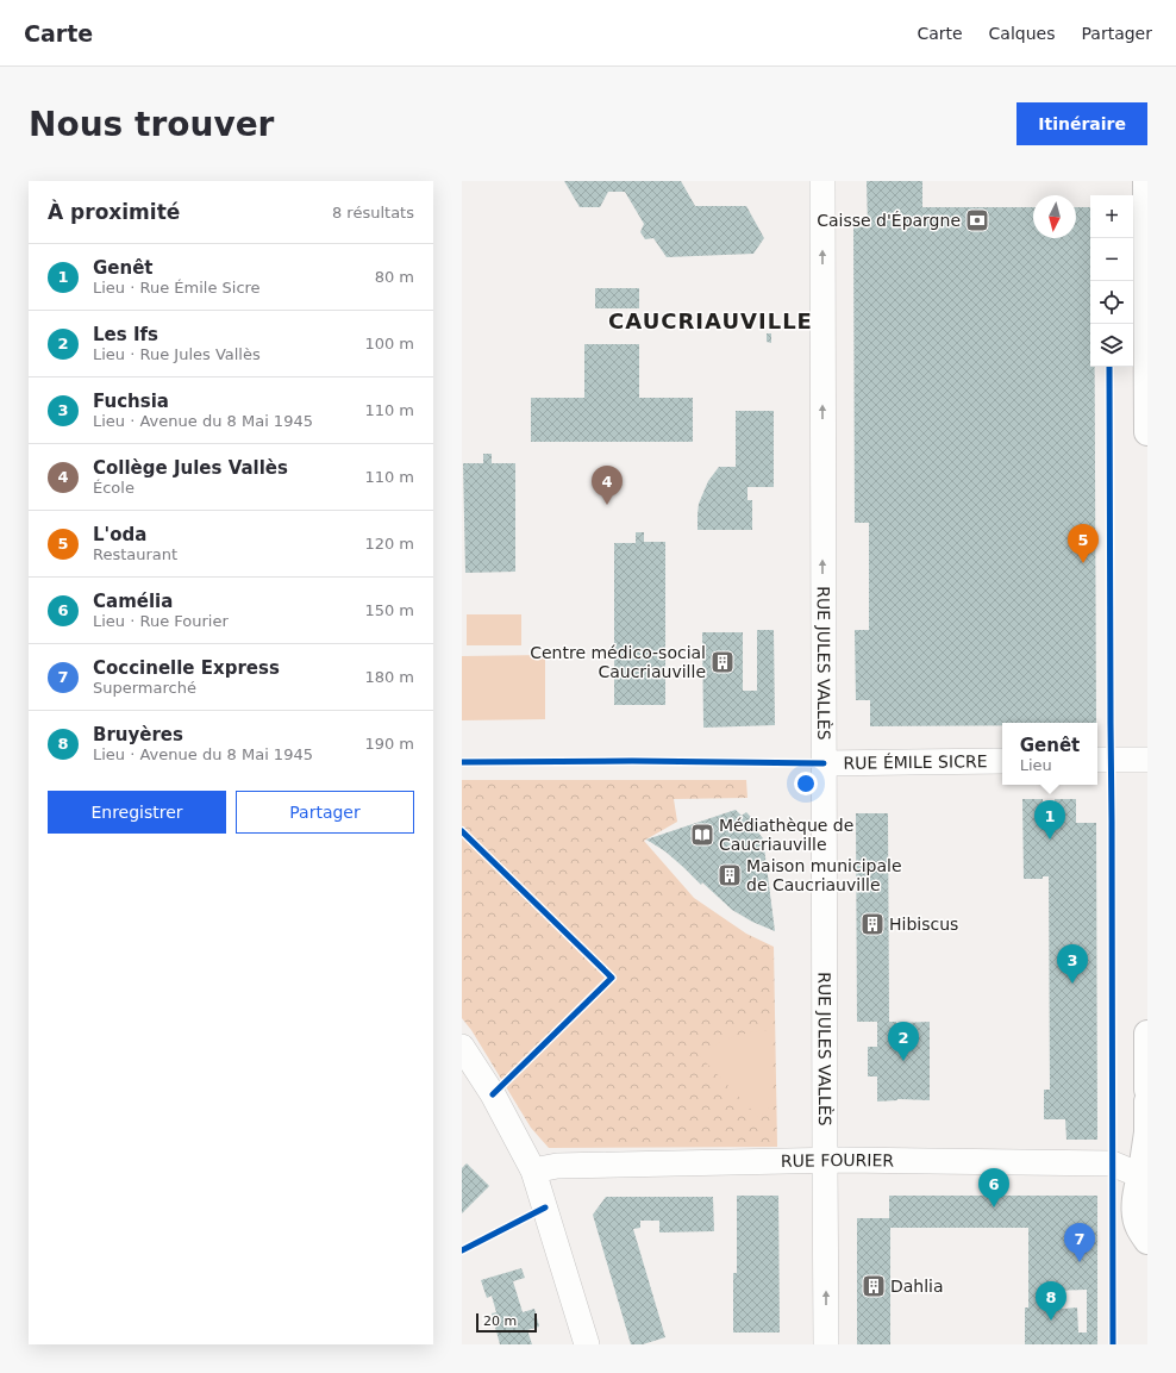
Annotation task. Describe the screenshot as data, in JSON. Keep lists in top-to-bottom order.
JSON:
{
  "streets": {
    "street": ["RUE JULES VALLÈS", "RUE ÉMILE SICRE", "RUE FOURIER"]
  },
  "crossings": [
    ["RUE JULES VALLÈS", "RUE ÉMILE SICRE"],
    ["RUE JULES VALLÈS", "RUE FOURIER"]
  ],
  "one_way": ["RUE JULES VALLÈS"],
  "districts": ["CAUCRIAUVILLE"],
  "places": {
    "bank": ["Caisse d'Épargne"],
    "building": [
      "Centre médico-social Caucriauville",
      "Maison municipale de Caucriauville",
      "Hibiscus",
      "Dahlia"
    ],
    "library": ["Médiathèque de Caucriauville"]
  },
  "scale_bar": "20 m",
  "north": "bottom",
  "page": {
    "header": "Carte",
    "nav": ["Carte", "Calques", "Partager"],
    "buttons": [
      "Itinéraire",
      ["Enregistrer", "Partager"]
    ],
    "title": "Nous trouver",
    "heading": ["À proximité", "8 résultats"],
    "map_buttons": ["+", "−"],
    "list": [
      {
        "mark": "1",
        "name": "Genêt",
        "note": "Lieu · Rue Émile Sicre",
        "value": "80 m"
      },
      {
        "mark": "2",
        "name": "Les Ifs",
        "note": "Lieu · Rue Jules Vallès",
        "value": "100 m"
      },
      {
        "mark": "3",
        "name": "Fuchsia",
        "note": "Lieu · Avenue du 8 Mai 1945",
        "value": "110 m"
      },
      {
        "mark": "4",
        "name": "Collège Jules Vallès",
        "note": "École",
        "value": "110 m"
      },
      {
        "mark": "5",
        "name": "L'oda",
        "note": "Restaurant",
        "value": "120 m"
      },
      {
        "mark": "6",
        "name": "Camélia",
        "note": "Lieu · Rue Fourier",
        "value": "150 m"
      },
      {
        "mark": "7",
        "name": "Coccinelle Express",
        "note": "Supermarché",
        "value": "180 m"
      },
      {
        "mark": "8",
        "name": "Bruyères",
        "note": "Lieu · Avenue du 8 Mai 1945",
        "value": "190 m"
      }
    ],
    "pins": [
      "4",
      "5",
      "1",
      "3",
      "2",
      "6",
      "7",
      "8"
    ],
    "popup": ["Genêt", "Lieu"],
    "scale": "20 m"
  }
}
